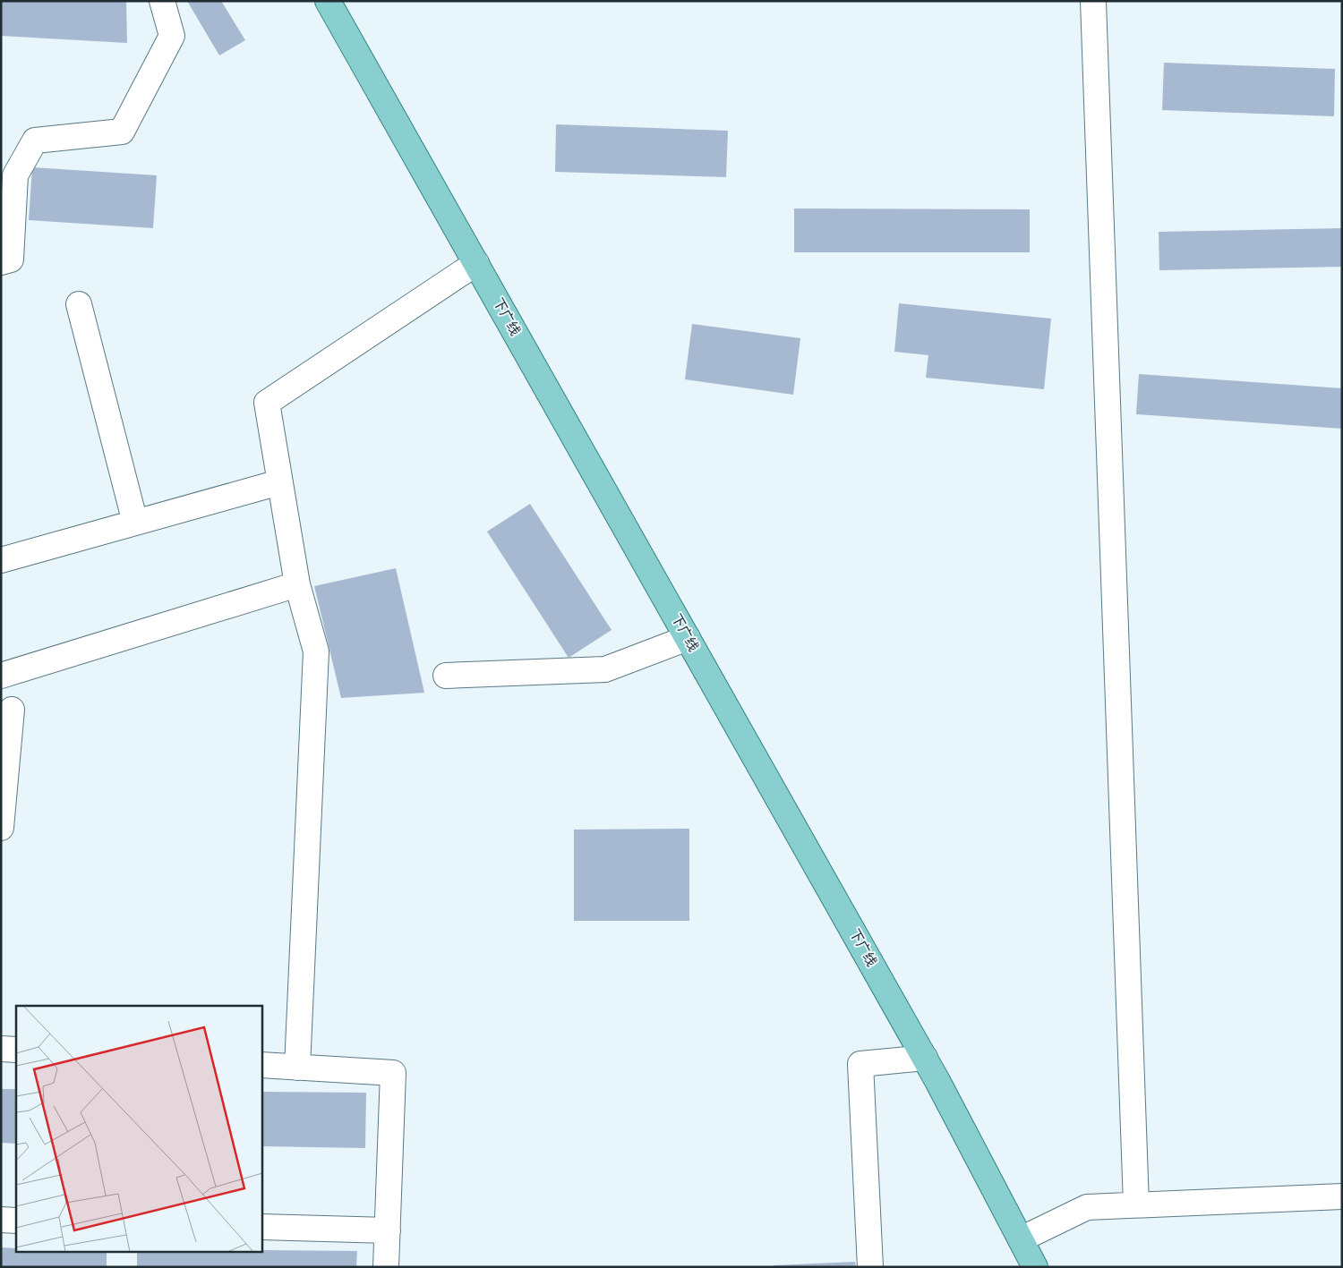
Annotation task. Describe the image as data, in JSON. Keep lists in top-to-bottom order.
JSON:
{
  "streets": {
    "main road": ["下广线"]
  }
}
